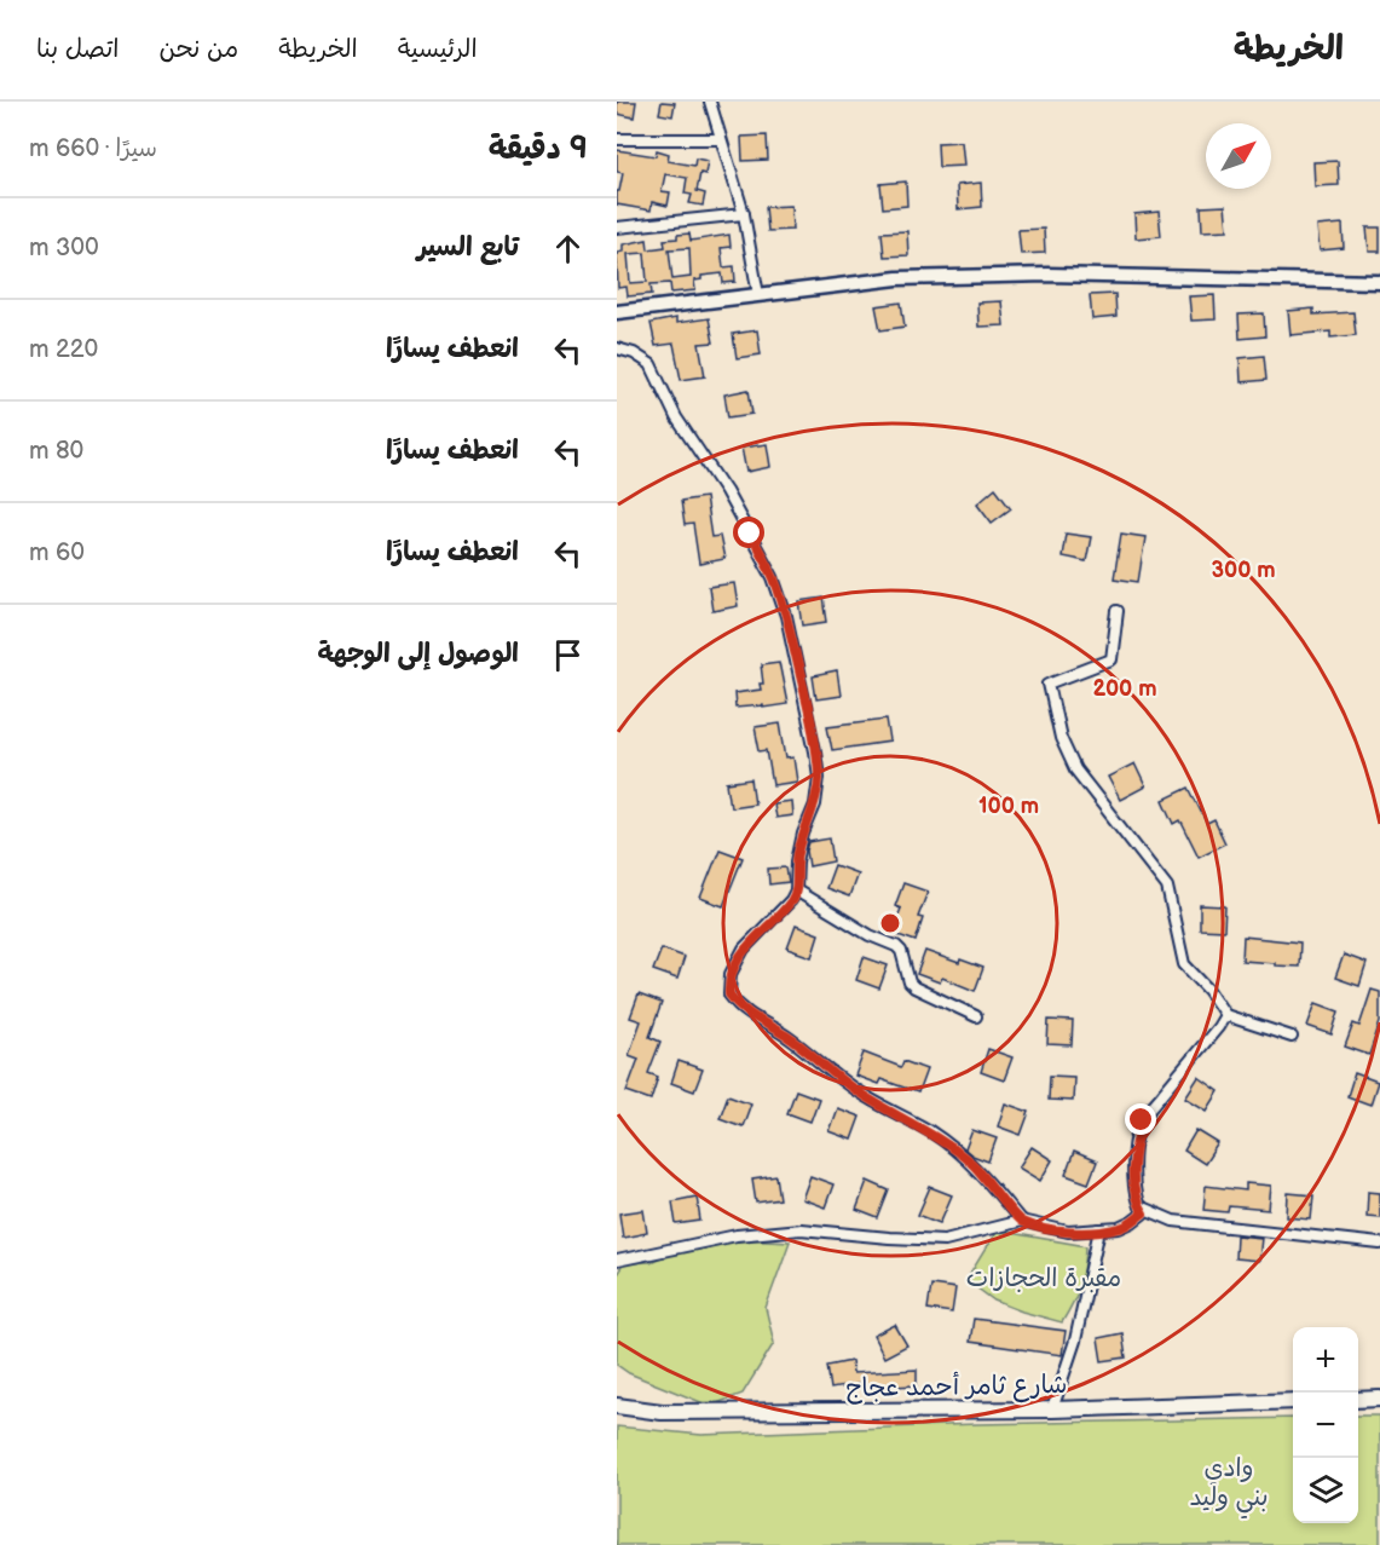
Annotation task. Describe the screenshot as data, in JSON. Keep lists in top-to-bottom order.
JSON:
{
  "streets": {
    "main road": ["شارع ثامر أحمد عجاج"]
  },
  "parks": ["مقبرة الحجازات", "وادي بني وليد"],
  "north": "top right",
  "page": {
    "header": "الخريطة",
    "nav": [
      "الرئيسية",
      "الخريطة",
      "من نحن",
      "اتصل بنا"
    ],
    "heading": ["9 دقيقة", "سيرًا · 660 m"],
    "list": [
      ["تابع السير", "300 m"],
      ["انعطف يسارًا", "220 m"],
      ["انعطف يسارًا", "80 m"],
      ["انعطف يسارًا", "60 m"],
      "الوصول إلى الوجهة"
    ],
    "map_buttons": ["+", "−"]
  },
  "rings": ["300 m", "200 m", "100 m"]
}
